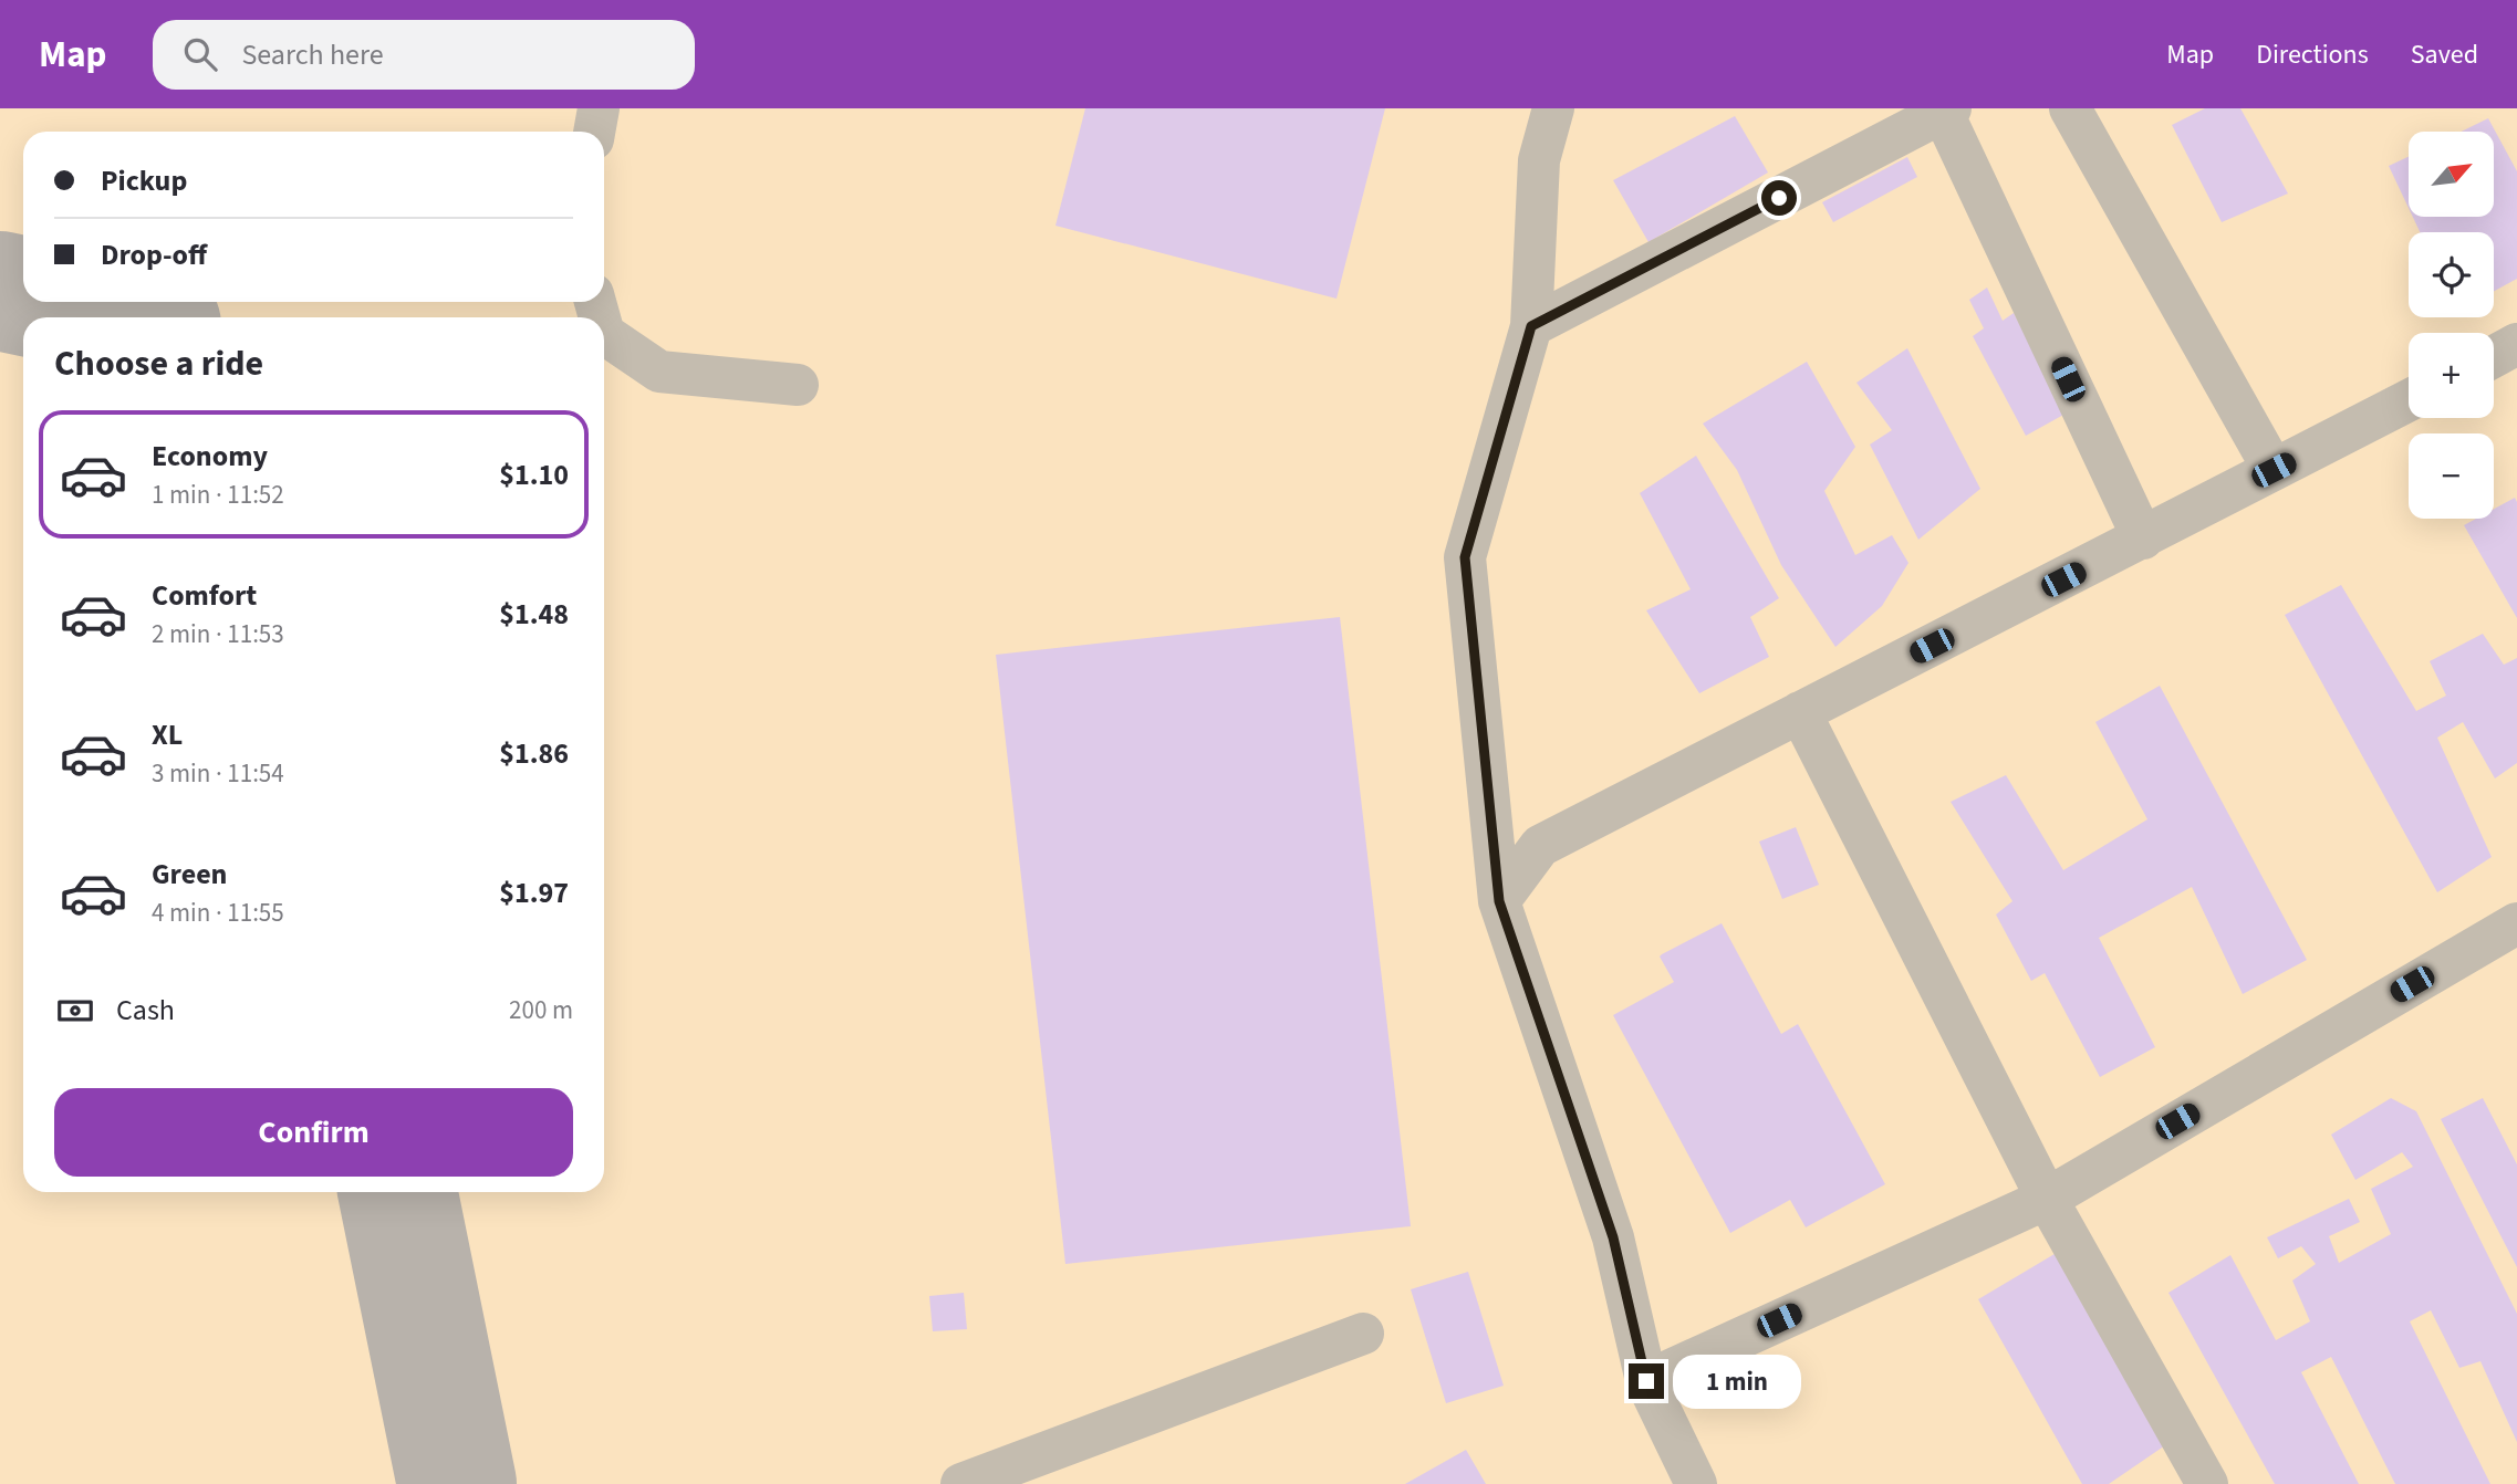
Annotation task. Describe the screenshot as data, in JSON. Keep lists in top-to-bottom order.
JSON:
{
  "north": "top right",
  "page": {
    "header": "Map",
    "search": "Search here",
    "nav": ["Map", "Directions", "Saved"],
    "map_buttons": ["+", "−"],
    "banner": ["Pickup", "Drop-off"],
    "heading": "Choose a ride",
    "list": [
      {
        "name": "Economy",
        "note": "1 min · 11:52",
        "value": "$1.10"
      },
      {
        "name": "Comfort",
        "note": "2 min · 11:53",
        "value": "$1.48"
      },
      {
        "name": "XL",
        "note": "3 min · 11:54",
        "value": "$1.86"
      },
      {
        "name": "Green",
        "note": "4 min · 11:55",
        "value": "$1.97"
      }
    ],
    "pay": ["Cash", "200 m"],
    "buttons": "Confirm",
    "bubble": "1 min"
  }
}
